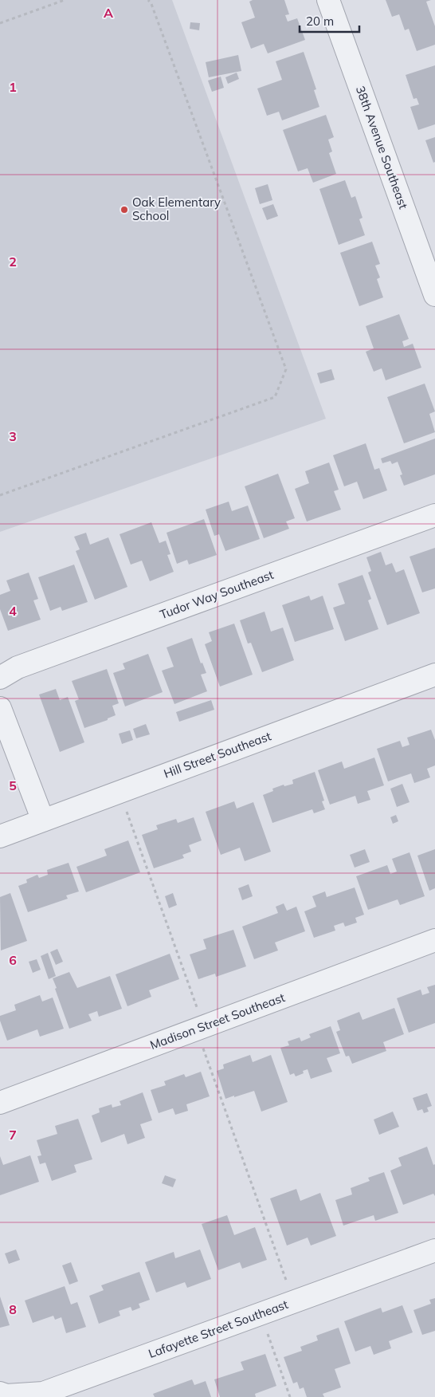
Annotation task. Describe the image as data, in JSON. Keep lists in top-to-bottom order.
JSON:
{
  "streets": {
    "street": [
      "38th Avenue Southeast",
      "Tudor Way Southeast",
      "Hill Street Southeast",
      "Madison Street Southeast",
      "Lafayette Street Southeast"
    ]
  },
  "places": ["Oak Elementary School"],
  "scale_bar": "20 m",
  "grid": {
    "columns": ["A"],
    "rows": [
      "1",
      "2",
      "3",
      "4",
      "5",
      "6",
      "7",
      "8"
    ]
  }
}
